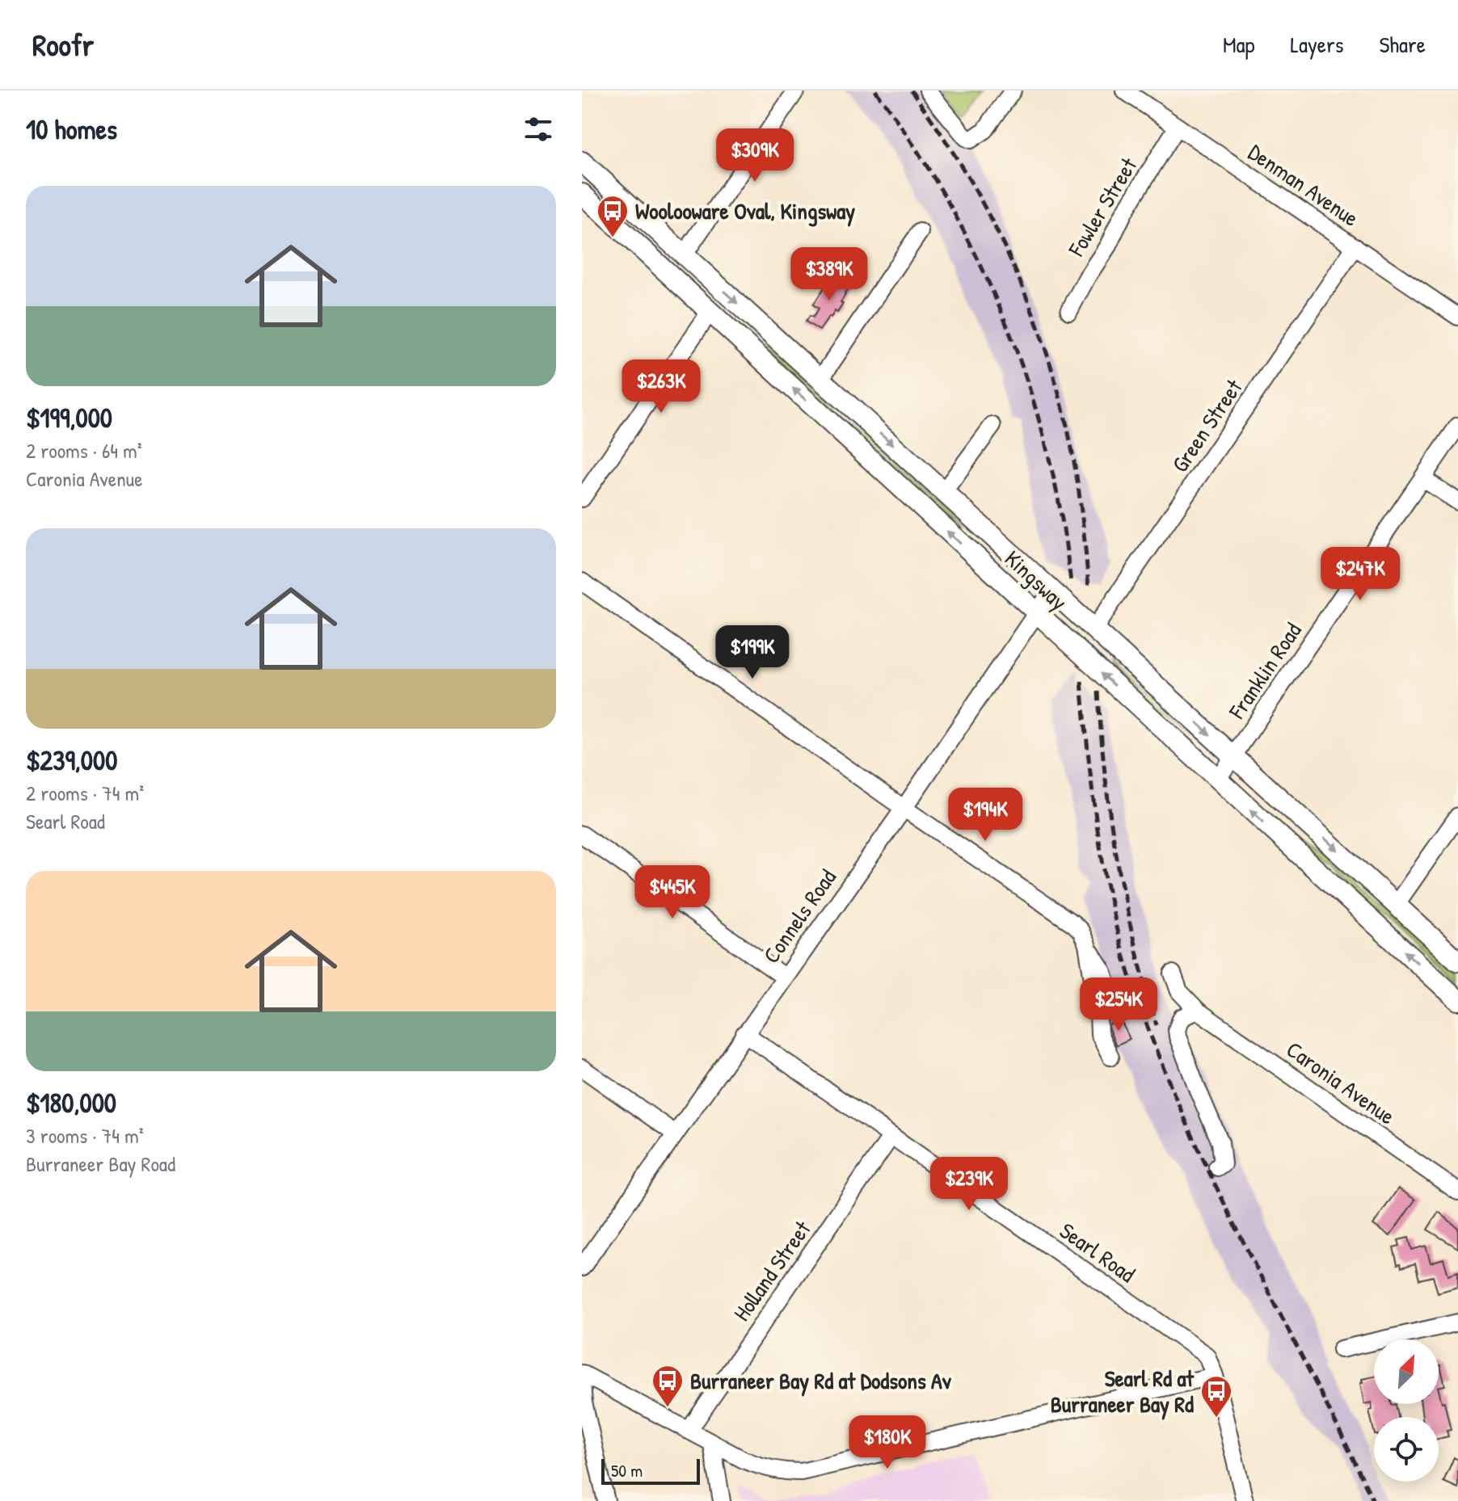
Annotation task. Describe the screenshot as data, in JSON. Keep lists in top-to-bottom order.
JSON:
{
  "streets": {
    "main road": ["Kingsway"],
    "street": [
      "Denman Avenue",
      "Fowler Street",
      "Green Street",
      "Franklin Road",
      "Connels Road",
      "Caronia Avenue",
      "Searl Road",
      "Holland Street"
    ]
  },
  "crossings": [
    ["Denman Avenue", "Fowler Street"],
    ["Denman Avenue", "Green Street"],
    ["Green Street", "Kingsway"],
    ["Kingsway", "Franklin Road"],
    ["Kingsway", "Connels Road"],
    ["Connels Road", "Searl Road"],
    ["Searl Road", "Holland Street"]
  ],
  "places": {
    "bus stop": ["Woolooware Oval, Kingsway", "Burraneer Bay Rd at Dodsons Av", "Searl Rd at Burraneer Bay Rd"]
  },
  "scale_bar": "50 m",
  "north": "top right",
  "page": {
    "header": "Roofr",
    "nav": ["Map", "Layers", "Share"],
    "heading": "10 homes",
    "price": [
      "$309K",
      "$389K",
      "$263K",
      "$247K",
      "$199K",
      "$194K",
      "$445K",
      "$254K",
      "$239K",
      "$180K"
    ],
    "list": [
      {
        "name": "$199,000",
        "note": "2 rooms · 64 m² · Caronia Avenue"
      },
      {
        "name": "$239,000",
        "note": "2 rooms · 74 m² · Searl Road"
      },
      {
        "name": "$180,000",
        "note": "3 rooms · 74 m² · Burraneer Bay Road"
      }
    ],
    "scale": "50 m"
  }
}
